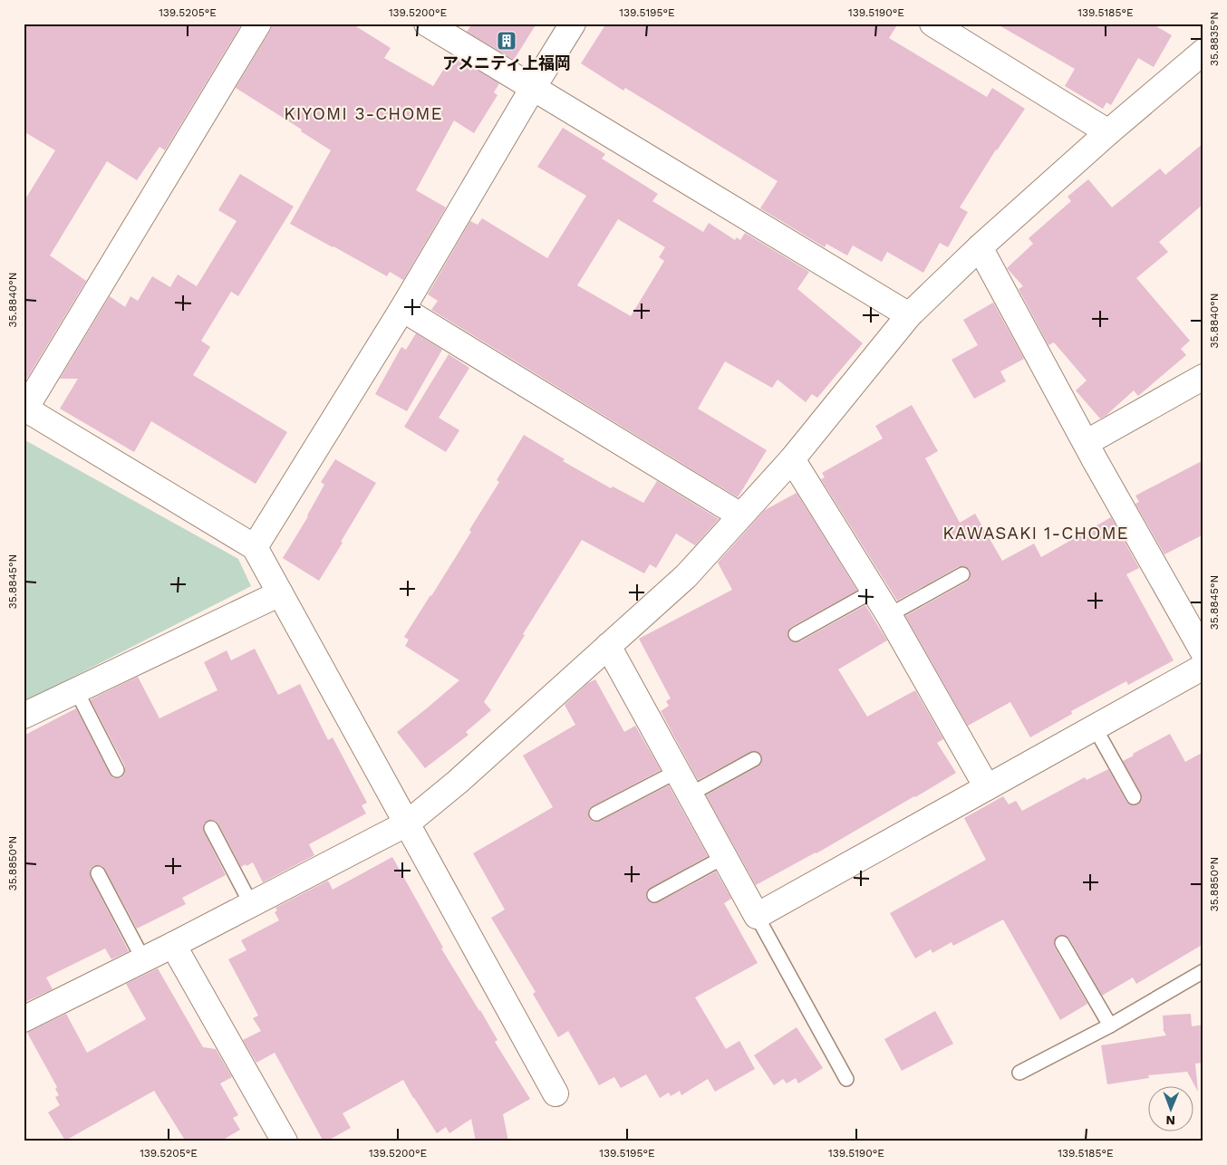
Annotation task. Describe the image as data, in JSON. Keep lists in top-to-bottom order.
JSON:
{
  "districts": ["KIYOMI 3-CHOME", "KAWASAKI 1-CHOME"],
  "places": {
    "building": ["アメニティ上福岡"]
  },
  "north": "bottom",
  "coordinates": [
    "139.5205°E",
    "139.5200°E",
    "139.5195°E",
    "139.5190°E",
    "139.5185°E",
    "35.8835°N",
    "35.8840°N",
    "35.8845°N",
    "35.8850°N"
  ]
}
